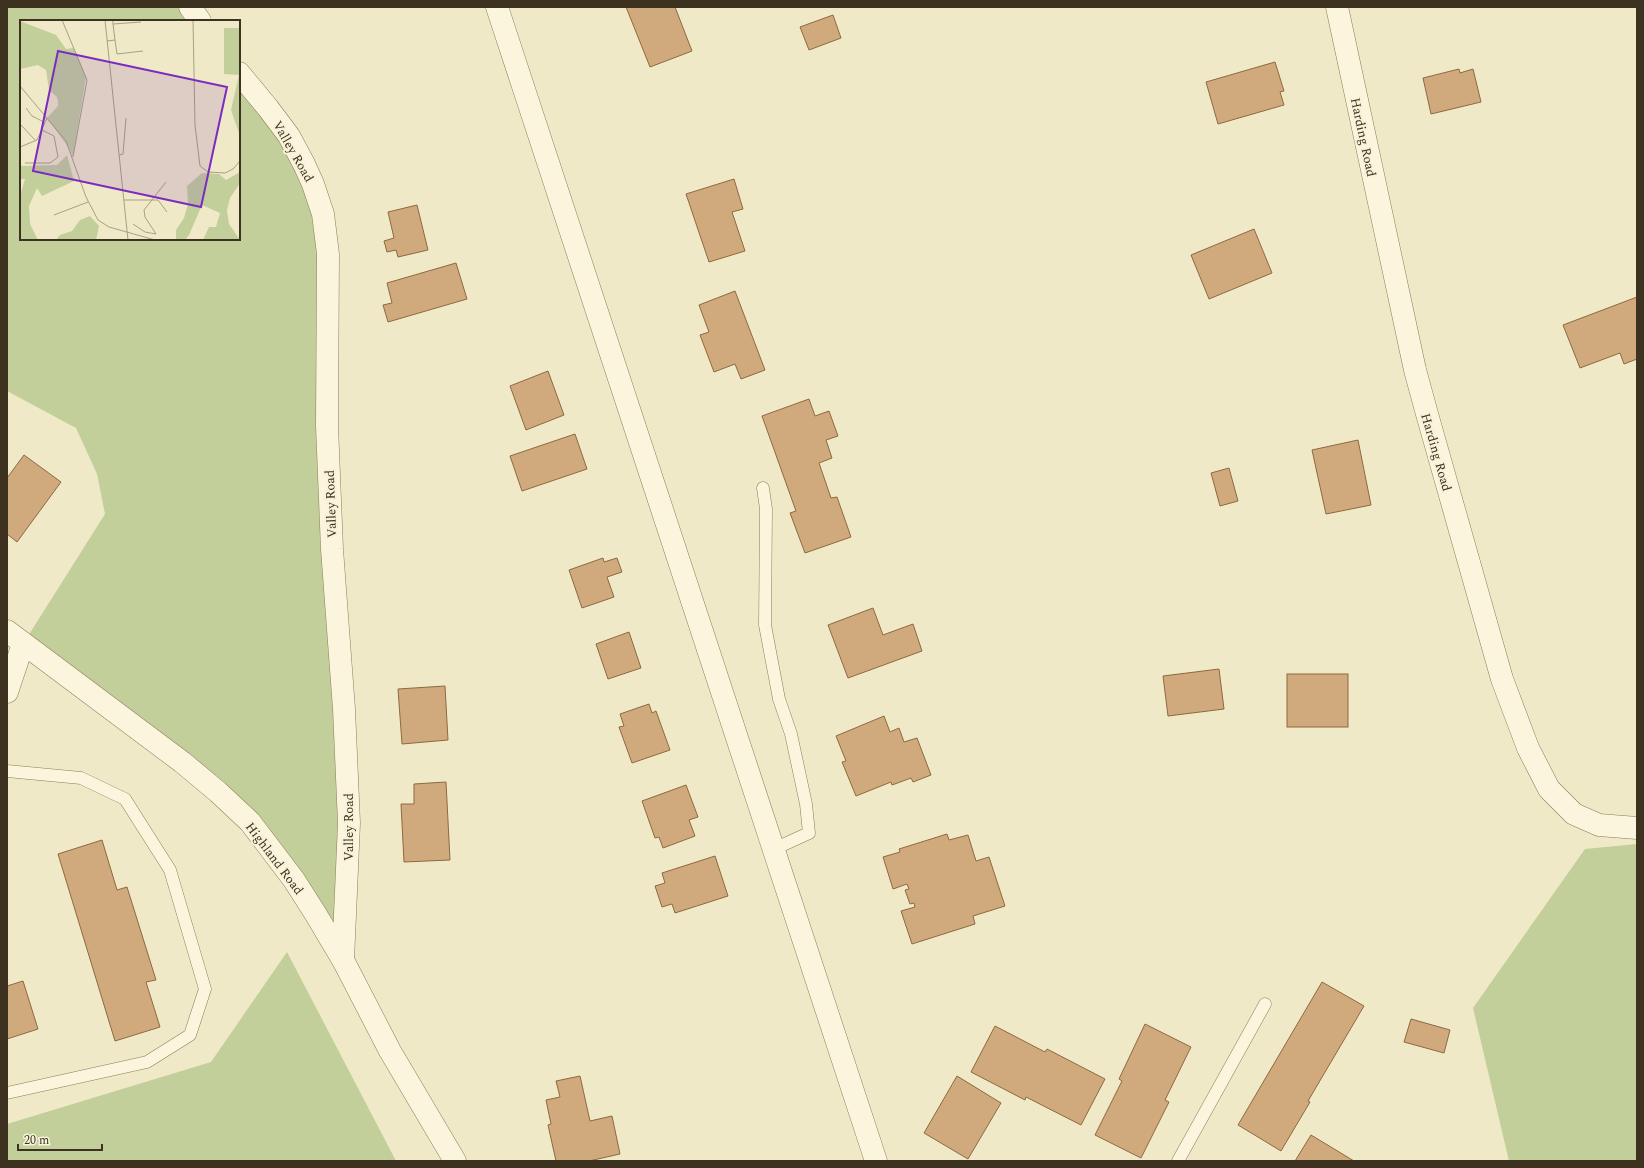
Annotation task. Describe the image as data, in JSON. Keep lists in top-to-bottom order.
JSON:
{
  "streets": {
    "street": ["Harding Road", "Valley Road", "Highland Road"]
  },
  "crossings": [
    ["Valley Road", "Highland Road"]
  ],
  "scale_bar": "20 m"
}
